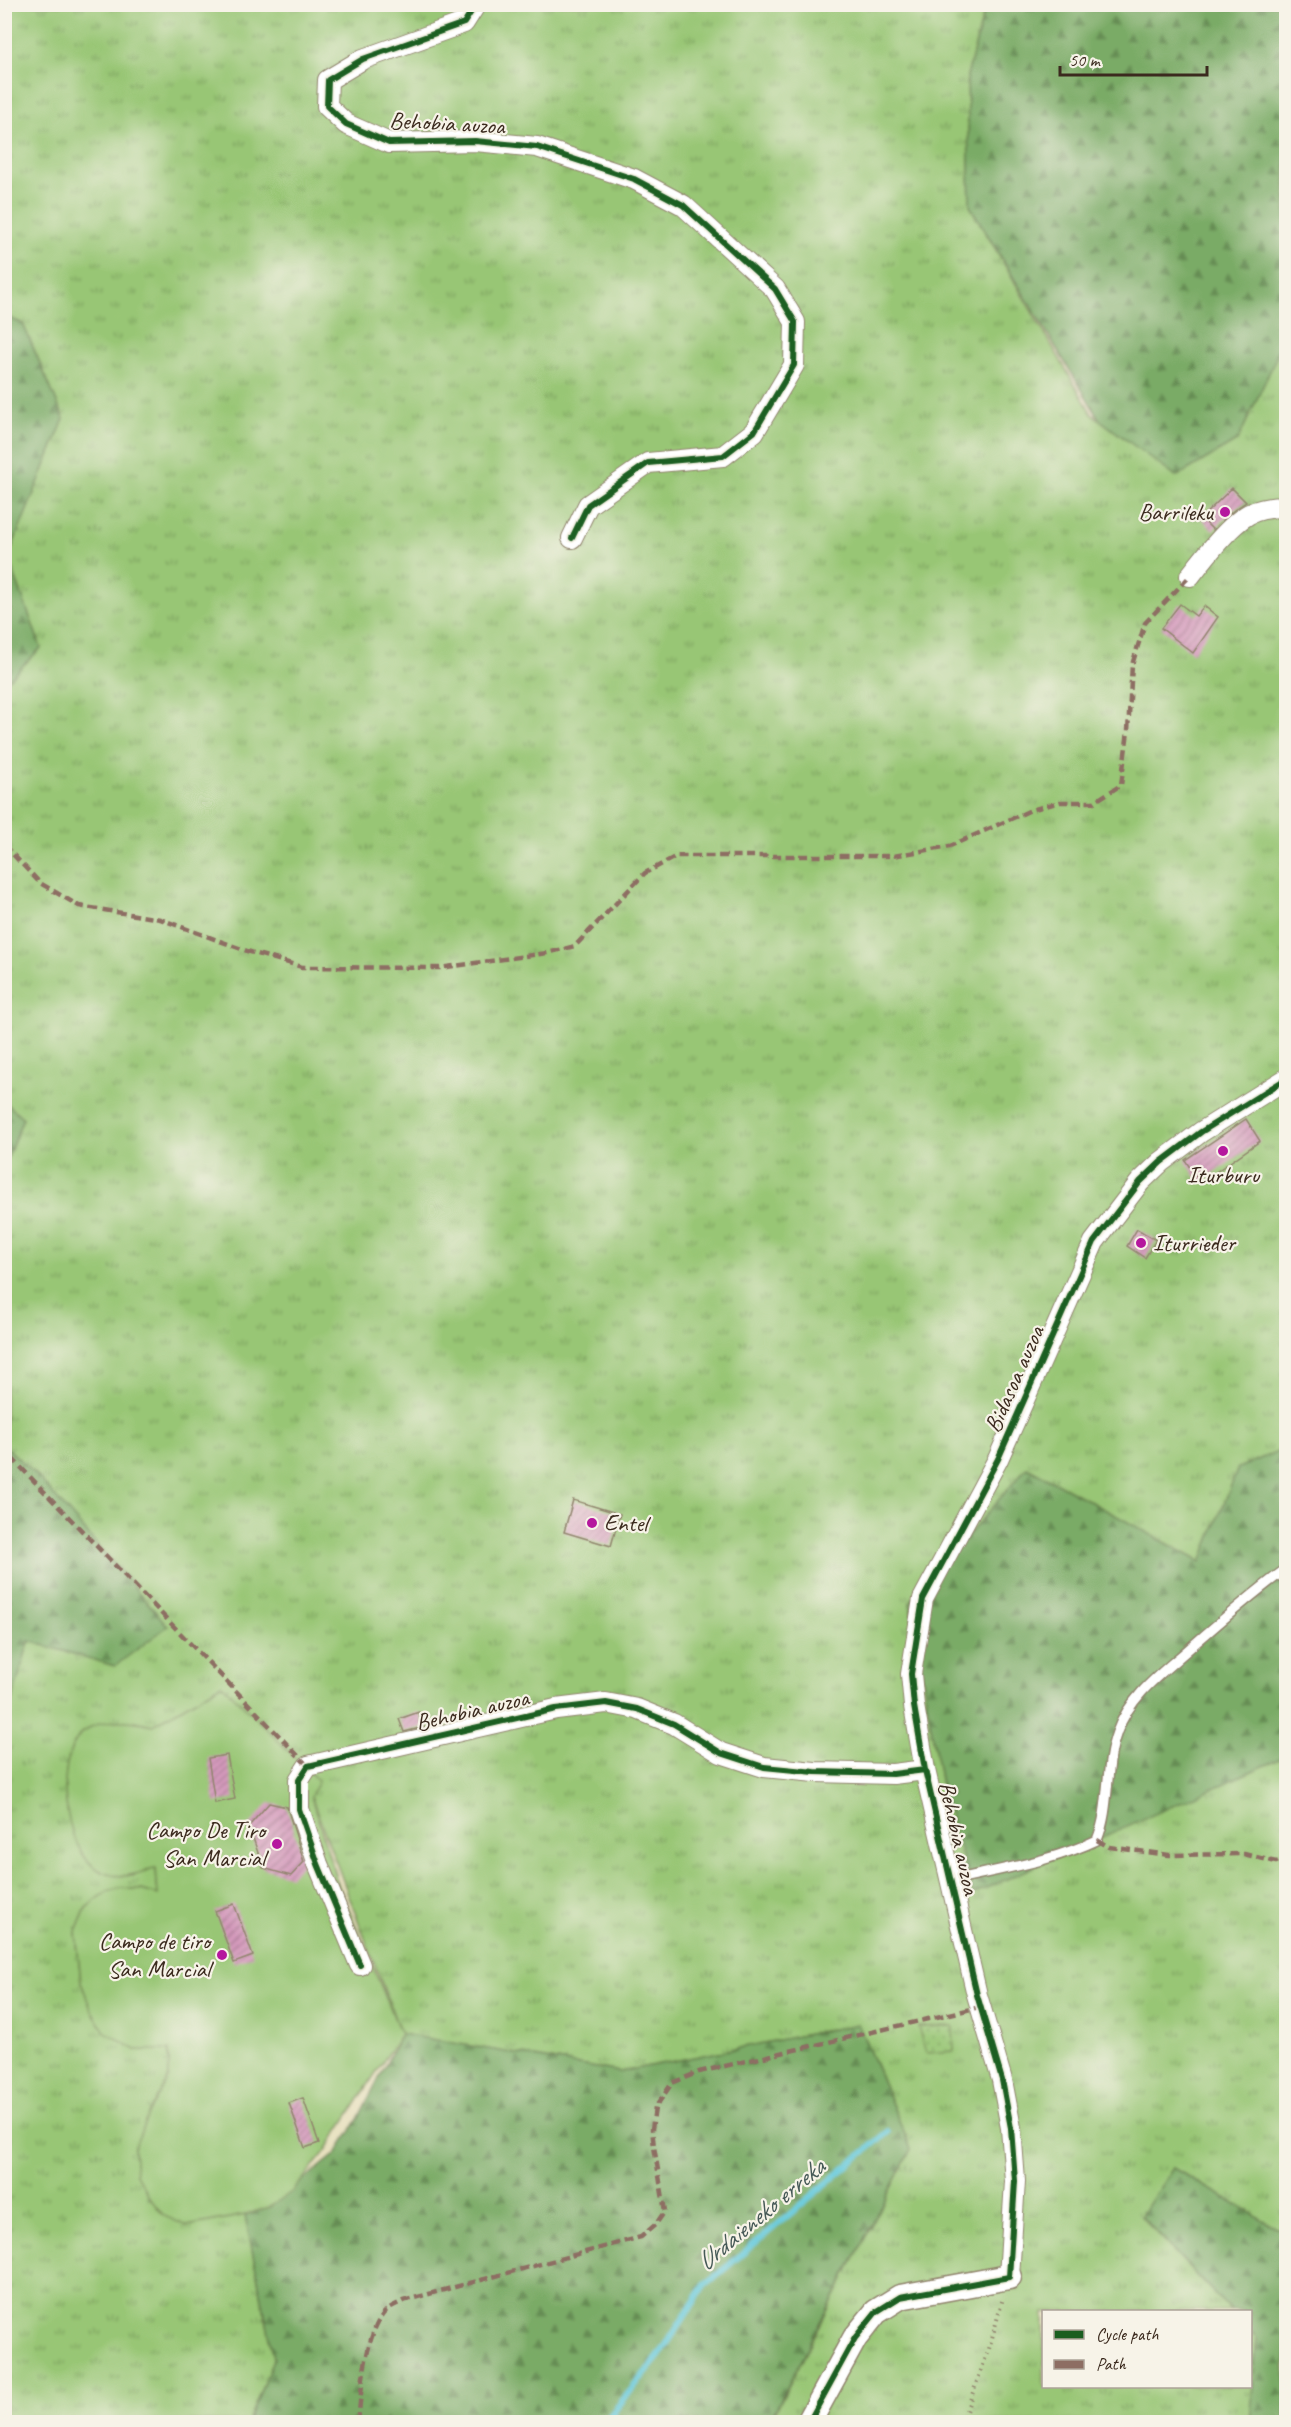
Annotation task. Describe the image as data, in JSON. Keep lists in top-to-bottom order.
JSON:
{
  "streets": {
    "street": ["Behobia auzoa", "Bidasoa auzoa"]
  },
  "crossings": [
    ["Behobia auzoa", "Bidasoa auzoa"]
  ],
  "water": ["Urdaieneko erreka"],
  "places": [
    "Barrileku",
    "Iturburu",
    "Iturrieder",
    "Entel",
    "Campo De Tiro San Marcial",
    "Campo de tiro San Marcial"
  ],
  "legend": ["Cycle path", "Path"],
  "scale_bar": "50 m"
}
